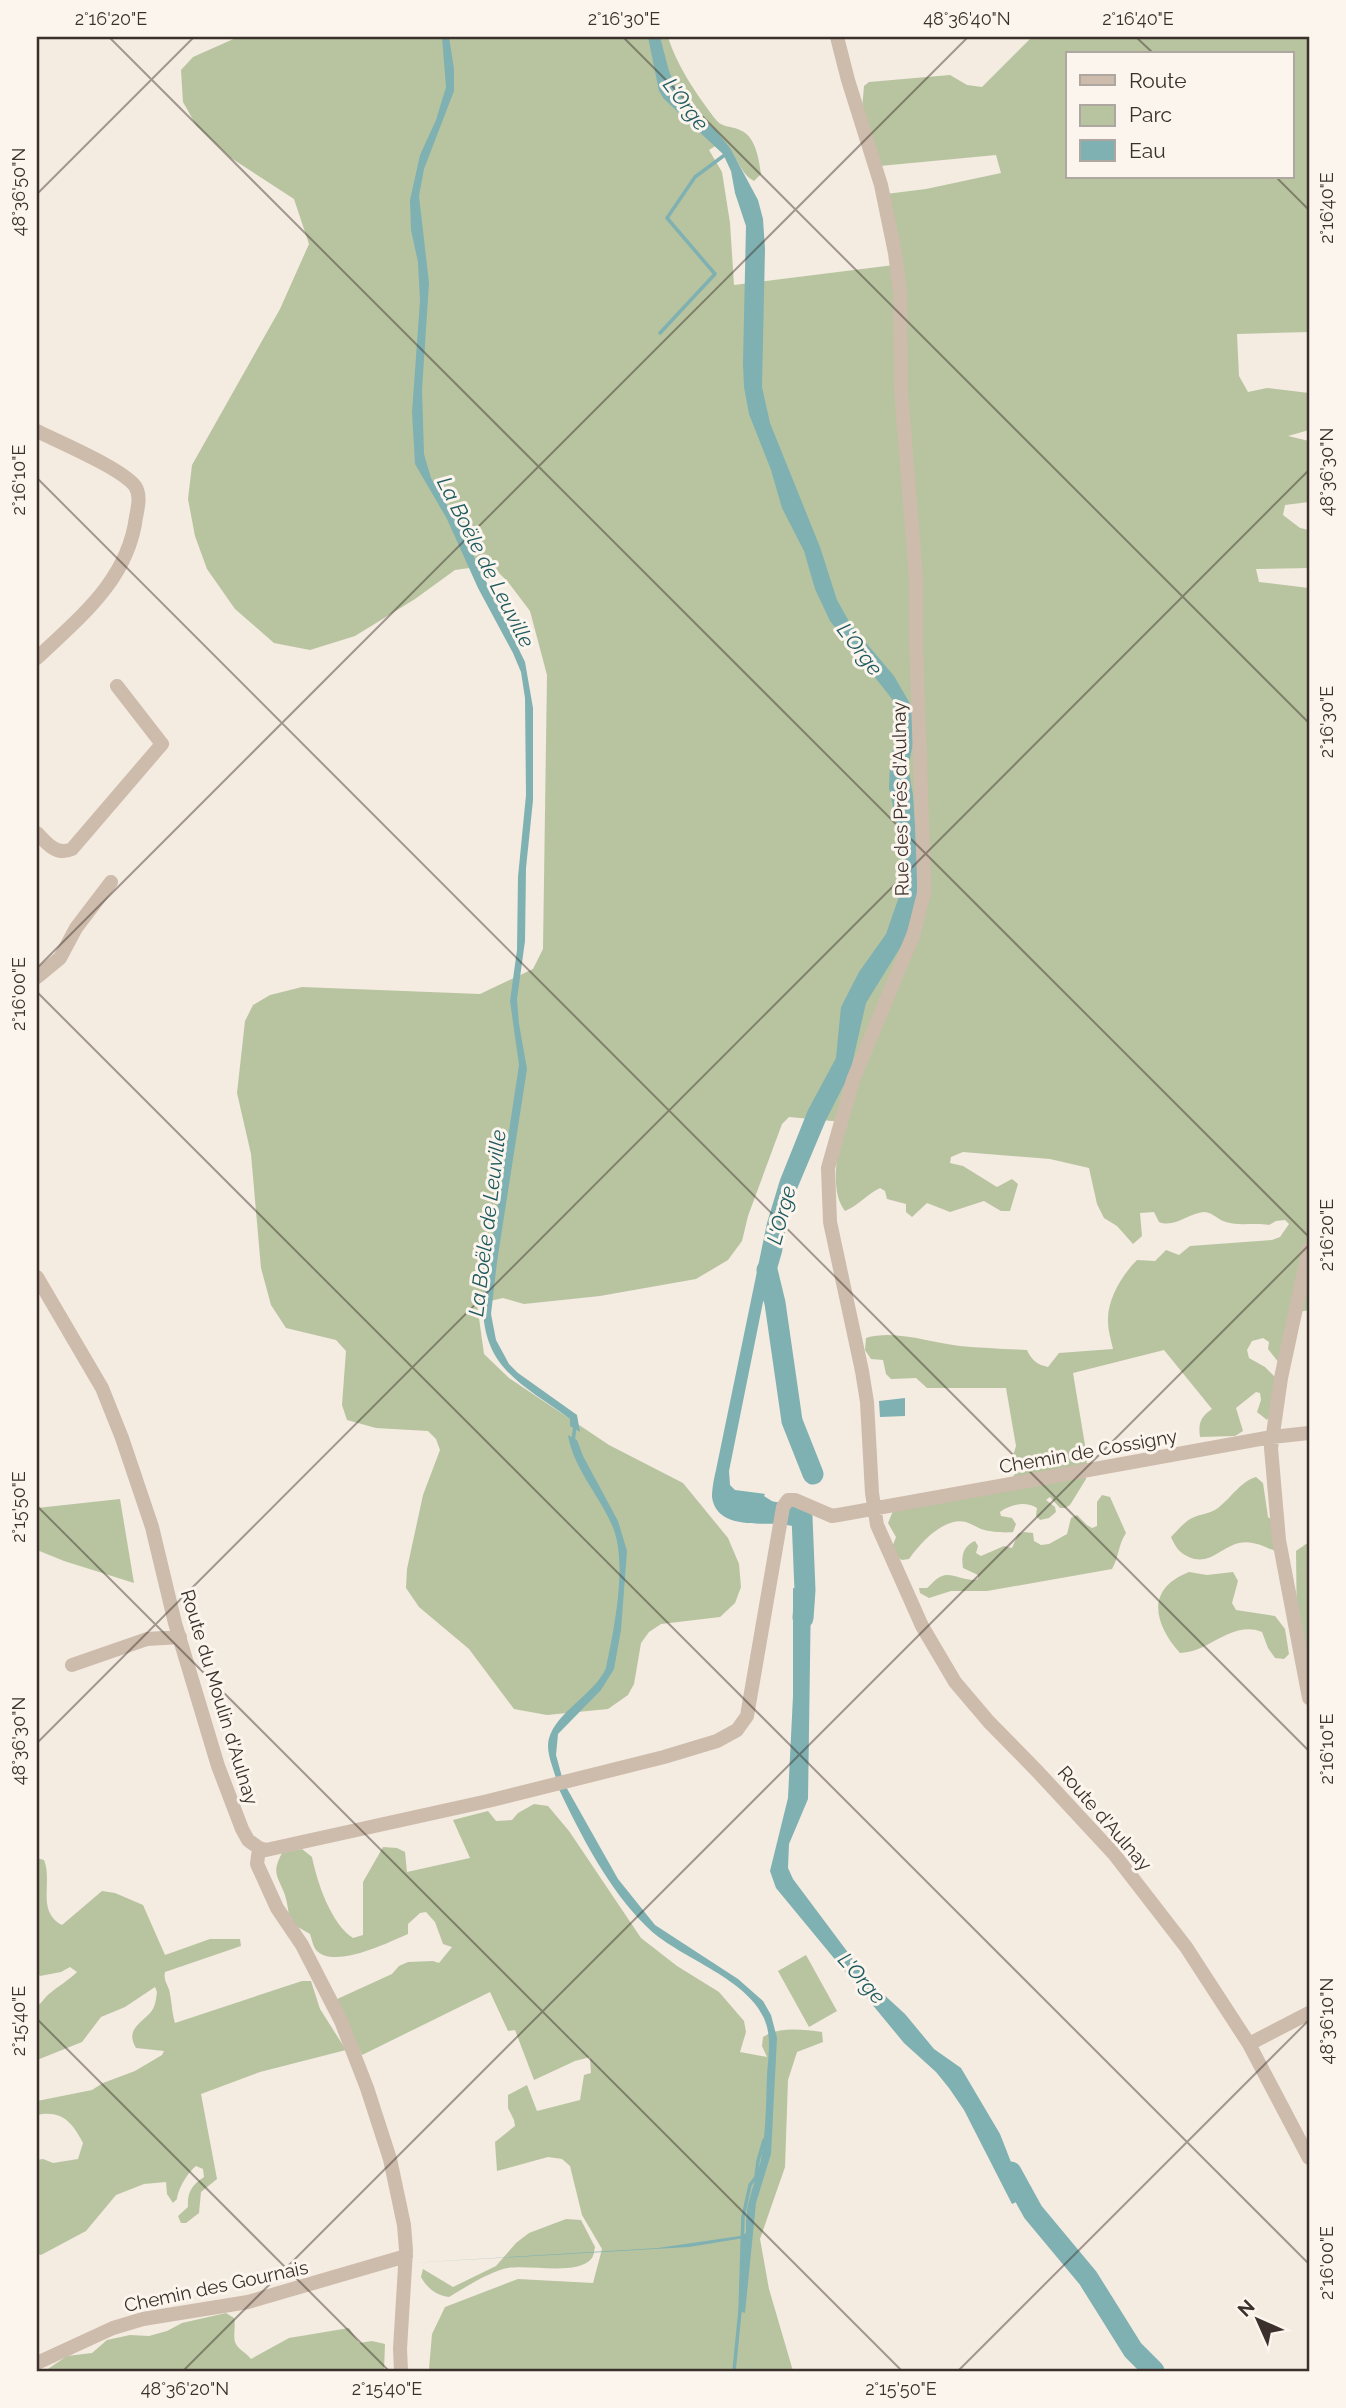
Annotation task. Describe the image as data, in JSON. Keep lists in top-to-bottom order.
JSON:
{
  "streets": {
    "street": [
      "Rue des Prés d'Aulnay",
      "Chemin de Cossigny",
      "Route du Moulin d'Aulnay",
      "Route d'Aulnay",
      "Chemin des Gournais"
    ]
  },
  "crossings": [
    ["Rue des Prés d'Aulnay", "Chemin de Cossigny"],
    ["Rue des Prés d'Aulnay", "Route d'Aulnay"],
    ["Chemin de Cossigny", "Route du Moulin d'Aulnay"],
    ["Chemin de Cossigny", "Route d'Aulnay"]
  ],
  "water": ["L'Orge", "La Boële de Leuville"],
  "legend": ["Route", "Parc", "Eau"],
  "north": "top left",
  "coordinates": [
    "2°16'20\"E",
    "2°16'30\"E",
    "48°36'40\"N",
    "2°16'40\"E",
    "48°36'50\"N",
    "48°36'30\"N",
    "2°16'10\"E",
    "2°16'00\"E",
    "2°15'50\"E",
    "2°15'40\"E",
    "48°36'10\"N",
    "48°36'20\"N"
  ]
}
